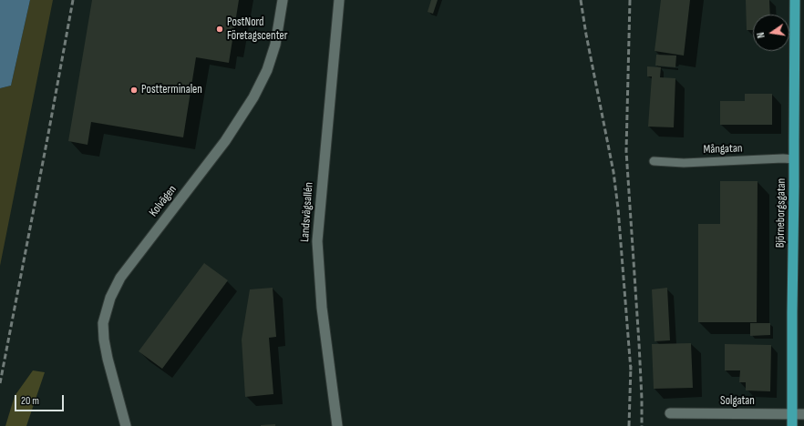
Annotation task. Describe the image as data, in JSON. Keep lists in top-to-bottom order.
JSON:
{
  "streets": {
    "highway": ["Björneborgsgatan"],
    "street": ["Kolvägen", "Landsvägsallén", "Solgatan"],
    "lane": ["Mångatan"]
  },
  "crossings": [
    ["Mångatan", "Björneborgsgatan"],
    ["Björneborgsgatan", "Solgatan"]
  ],
  "places": ["PostNord Företagscenter", "Postterminalen"],
  "scale_bar": "20 m",
  "north": "left"
}
